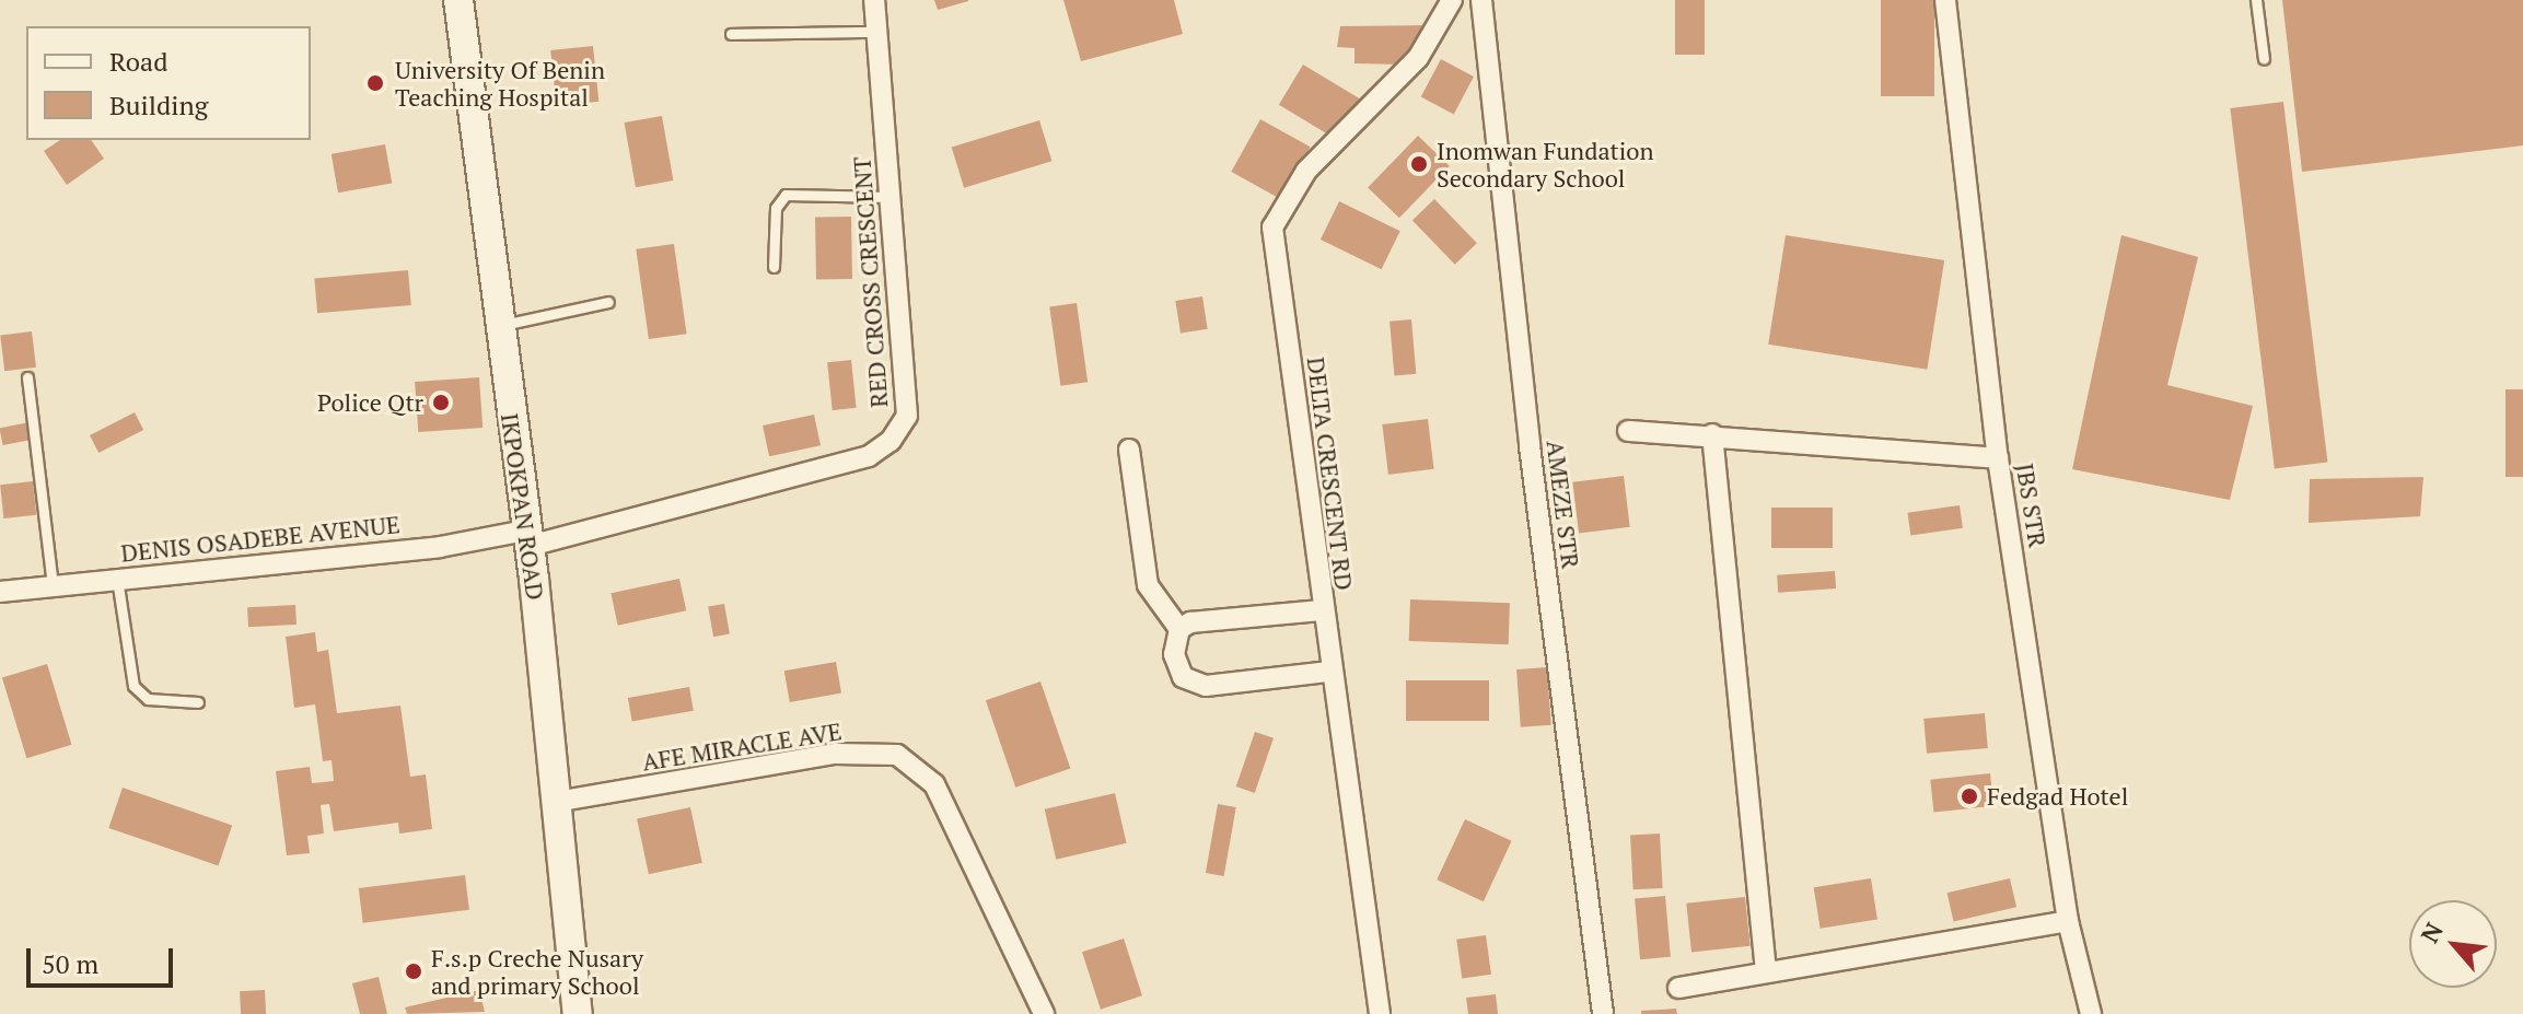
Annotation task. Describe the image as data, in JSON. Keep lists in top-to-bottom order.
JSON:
{
  "streets": {
    "street": [
      "RED CROSS CRESCENT",
      "DELTA CRESCENT RD",
      "AMEZE STR",
      "JBS STR",
      "IKPOKPAN ROAD",
      "DENIS OSADEBE AVENUE",
      "AFE MIRACLE AVE"
    ]
  },
  "crossings": [
    ["RED CROSS CRESCENT", "IKPOKPAN ROAD"],
    ["RED CROSS CRESCENT", "DENIS OSADEBE AVENUE"],
    ["IKPOKPAN ROAD", "DENIS OSADEBE AVENUE"],
    ["IKPOKPAN ROAD", "AFE MIRACLE AVE"]
  ],
  "places": [
    "University Of Benin Teaching Hospital",
    "Inomwan Fundation Secondary School",
    "Police Qtr",
    "Fedgad Hotel",
    "F.s.p Creche Nusary and primary School"
  ],
  "legend": ["Road", "Building"],
  "scale_bar": "50 m",
  "north": "top left"
}
